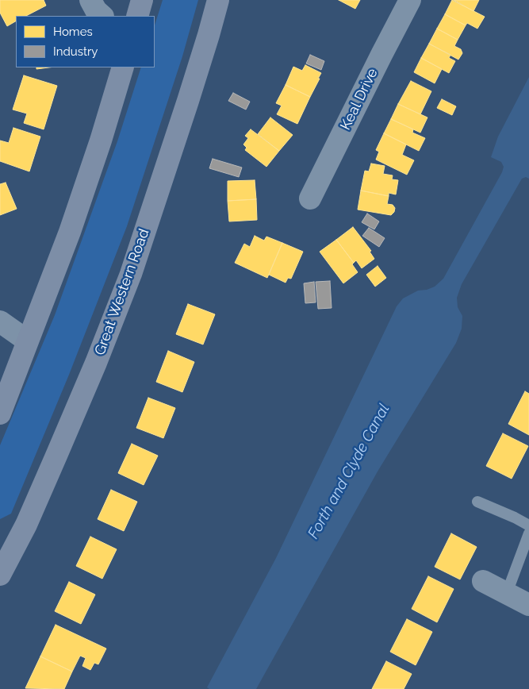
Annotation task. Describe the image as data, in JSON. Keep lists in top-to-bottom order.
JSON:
{
  "streets": {
    "main road": ["Great Western Road"],
    "street": ["Keal Drive"]
  },
  "water": ["Forth and Clyde Canal"],
  "legend": ["Homes", "Industry"]
}
